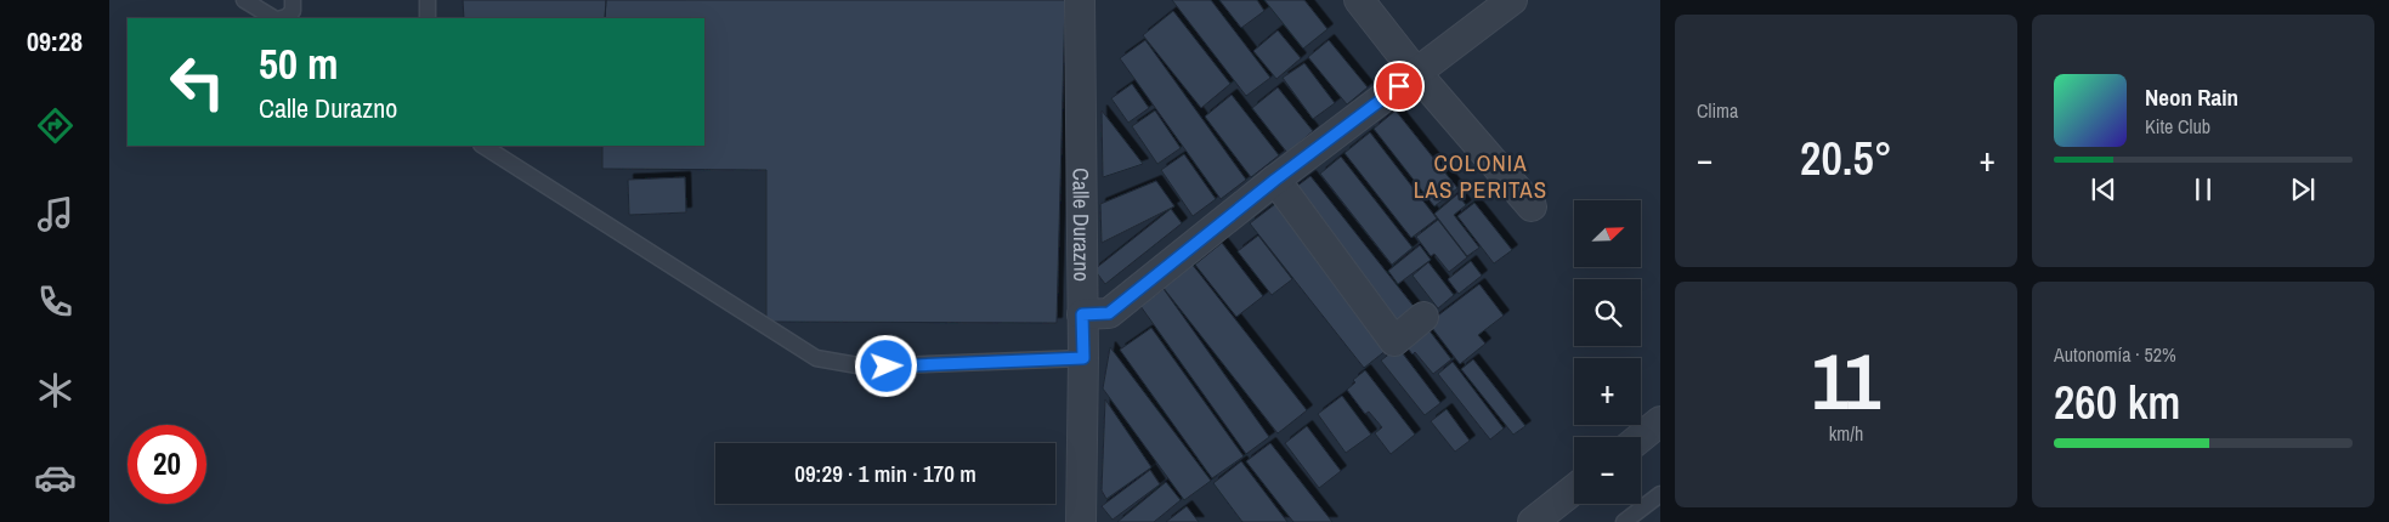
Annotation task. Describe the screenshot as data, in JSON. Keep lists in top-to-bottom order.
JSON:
{
  "streets": {
    "street": ["Calle Durazno"]
  },
  "districts": ["COLONIA LAS PERITAS"],
  "north": "top right",
  "page": {
    "tabs": "09:28",
    "tile": [
      "Clima",
      ["11", "km/h"],
      ["Autonomía · 52%", "260 km"]
    ],
    "turn": ["50 m", "Calle Durazno"],
    "song": ["Neon Rain", "Kite Club"],
    "heat": ["−", "20.5°", "+"],
    "map_buttons": ["+", "−"],
    "limit": "20",
    "trip": "09:29 · 1 min · 170 m"
  }
}
